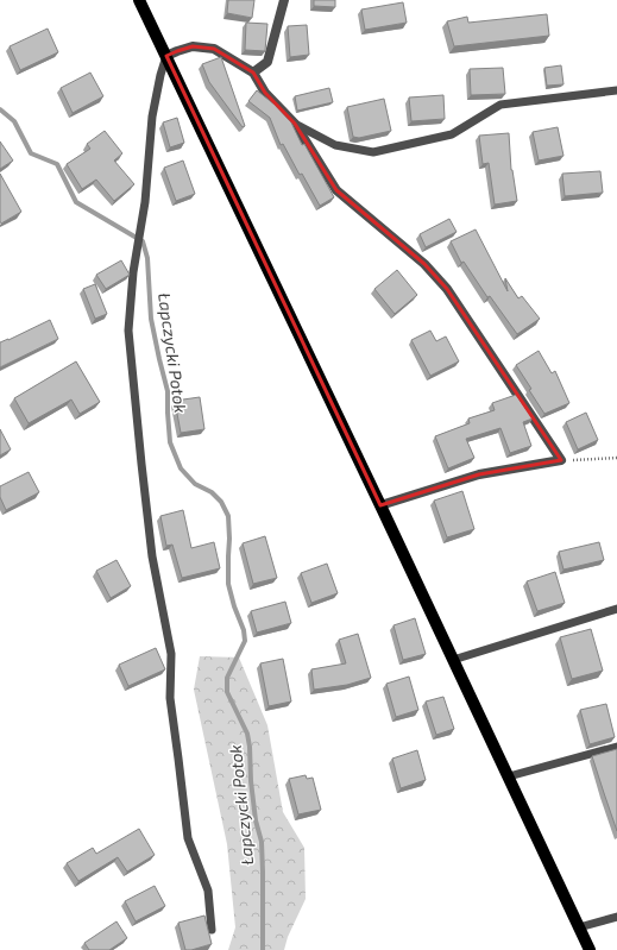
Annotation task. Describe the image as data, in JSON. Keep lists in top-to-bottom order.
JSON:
{
  "water": ["Łapczycki Potok"]
}
